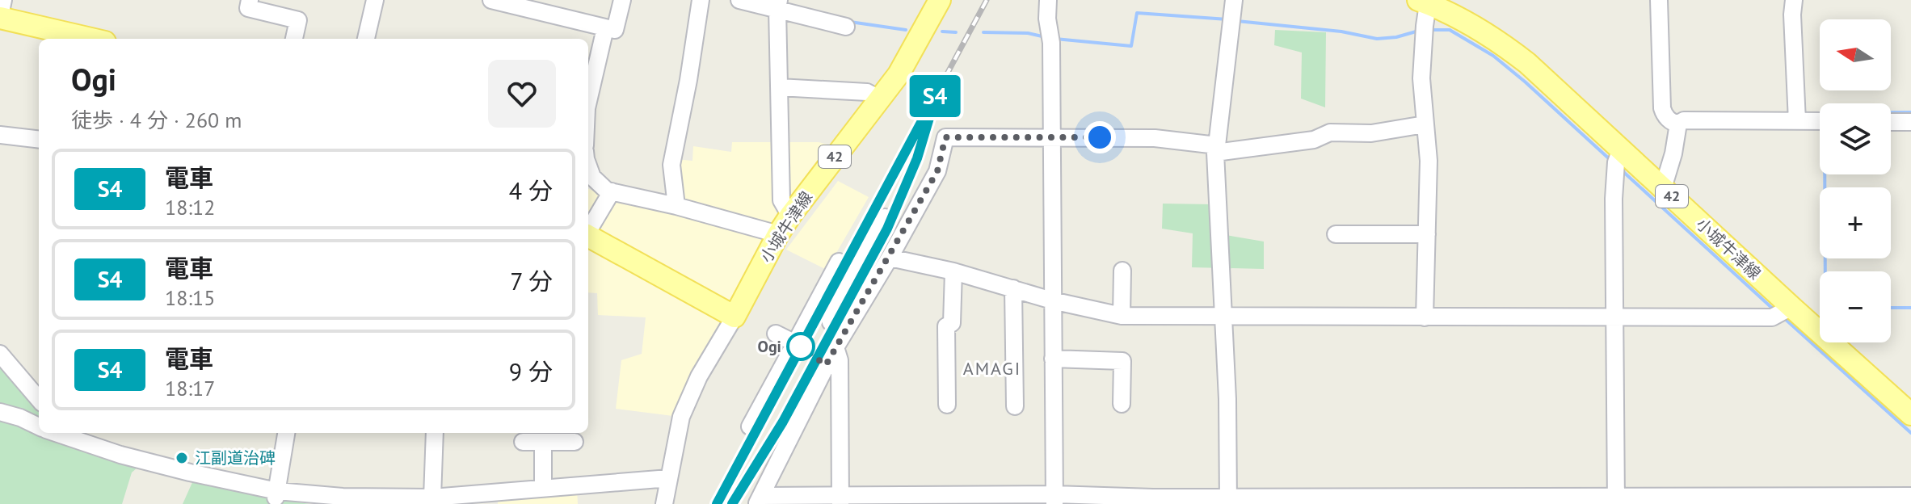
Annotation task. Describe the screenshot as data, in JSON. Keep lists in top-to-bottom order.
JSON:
{
  "streets": {
    "main road": ["42", "小城牛津線"]
  },
  "districts": ["AMAGI"],
  "places": ["Ogi", "江副道治碑"],
  "north": "left",
  "page": {
    "on_map": "S4",
    "map_buttons": ["+", "−"],
    "heading": ["Ogi", "徒歩 · 4 分 · 260 m"],
    "list": [
      {
        "mark": "S4",
        "name": "電車",
        "note": "18:12",
        "value": "4 分"
      },
      {
        "mark": "S4",
        "name": "電車",
        "note": "18:15",
        "value": "7 分"
      },
      {
        "mark": "S4",
        "name": "電車",
        "note": "18:17",
        "value": "9 分"
      }
    ]
  }
}
